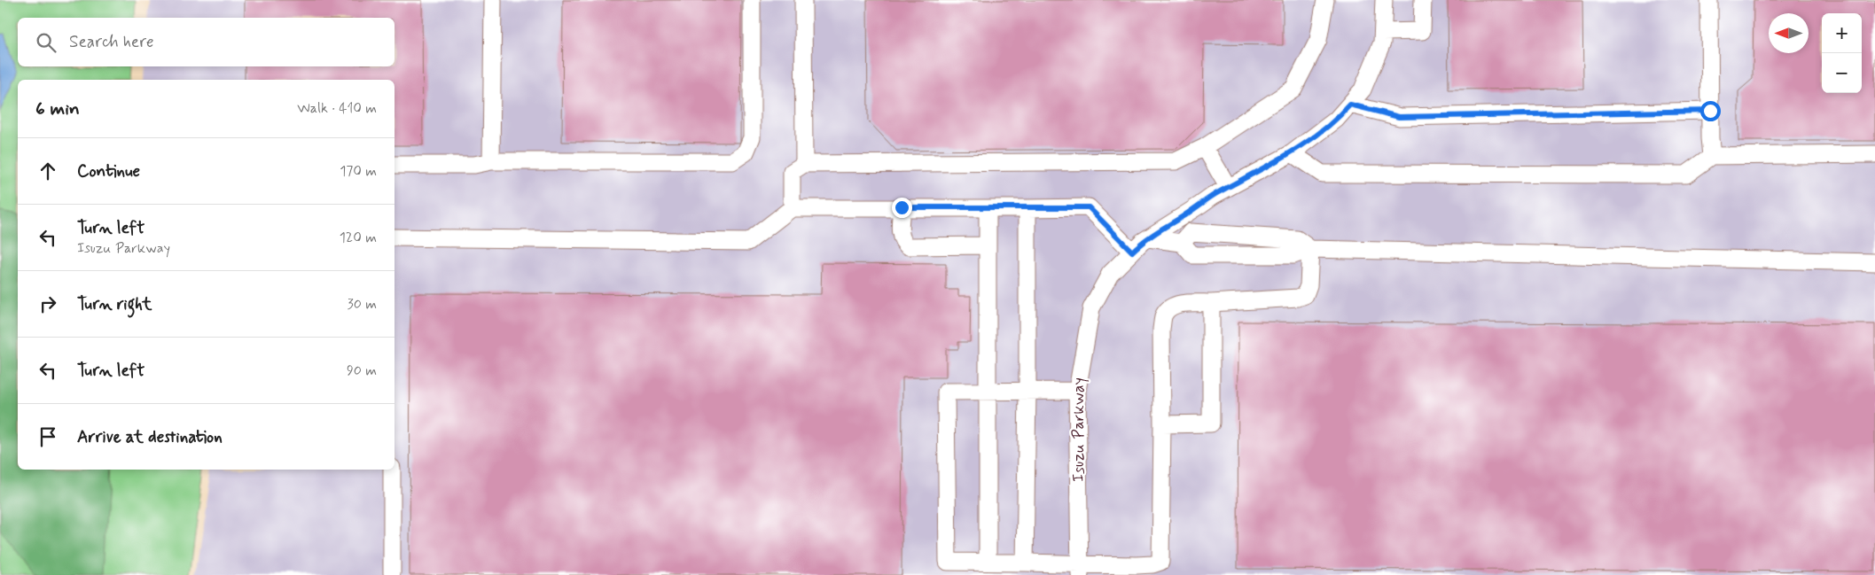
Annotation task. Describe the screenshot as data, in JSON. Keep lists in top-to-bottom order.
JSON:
{
  "streets": {
    "street": ["Isuzu Parkway"]
  },
  "north": "left",
  "page": {
    "map_buttons": ["+", "−"],
    "search": "Search here",
    "heading": ["6 min", "Walk · 410 m"],
    "list": [
      ["Continue", "170 m"],
      ["Turn left", "Isuzu Parkway", "120 m"],
      ["Turn right", "30 m"],
      ["Turn left", "90 m"],
      "Arrive at destination"
    ]
  }
}
